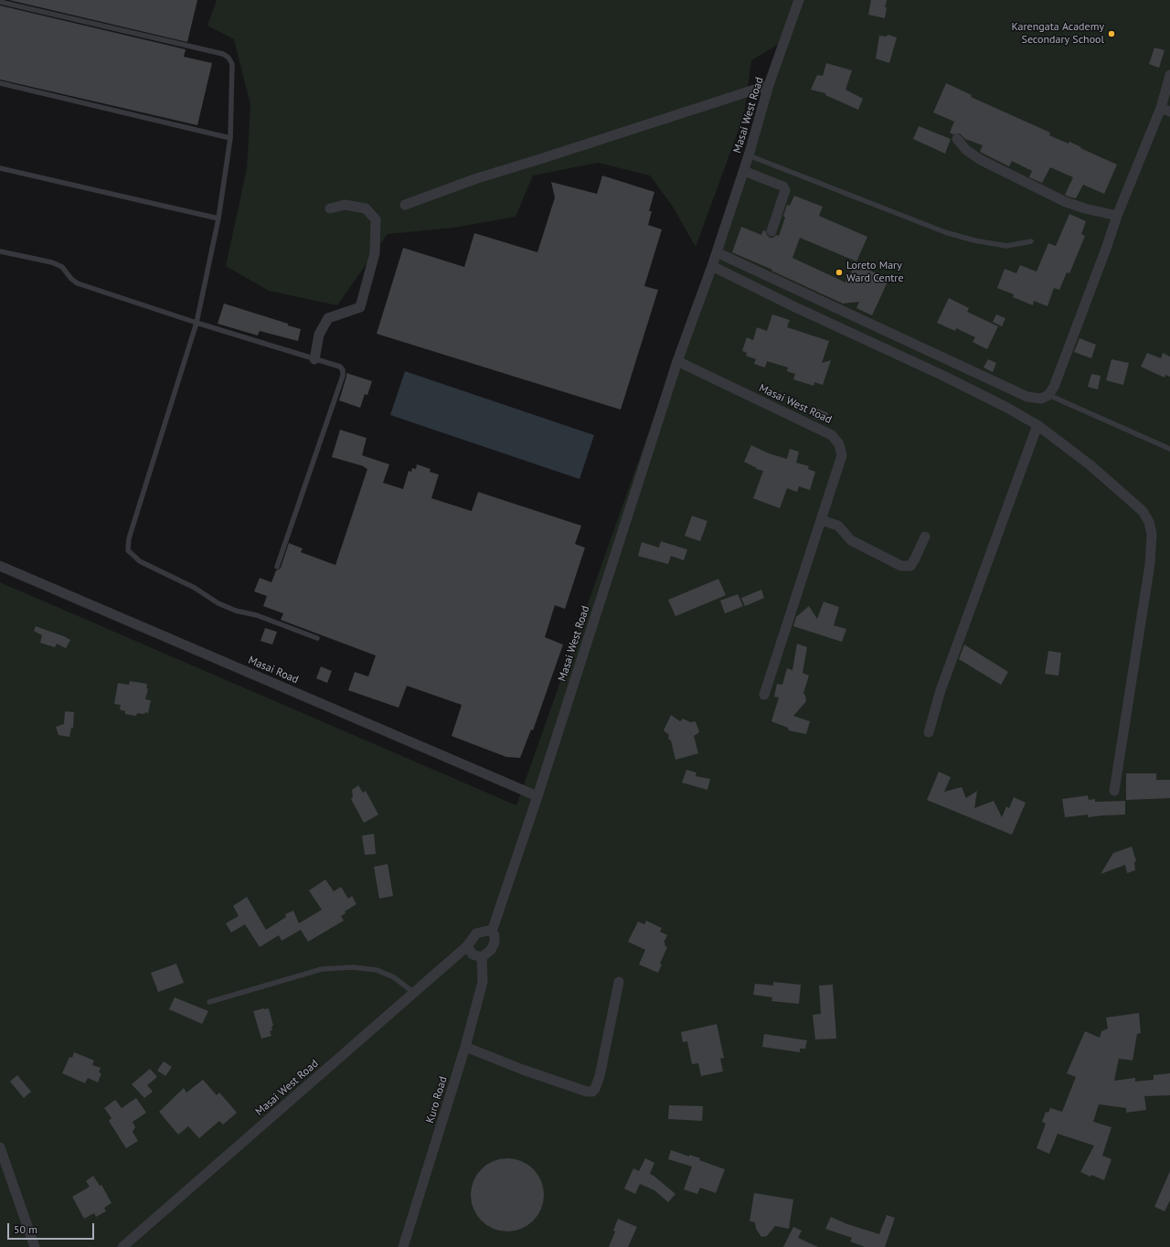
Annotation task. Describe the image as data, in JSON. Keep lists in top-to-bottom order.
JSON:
{
  "streets": {
    "street": ["Masai West Road", "Masai Road", "Kuro Road"]
  },
  "crossings": [
    ["Masai West Road", "Masai Road"],
    ["Masai West Road", "Kuro Road"]
  ],
  "places": ["Karengata Academy Secondary School", "Loreto Mary Ward Centre"],
  "scale_bar": "50 m"
}
